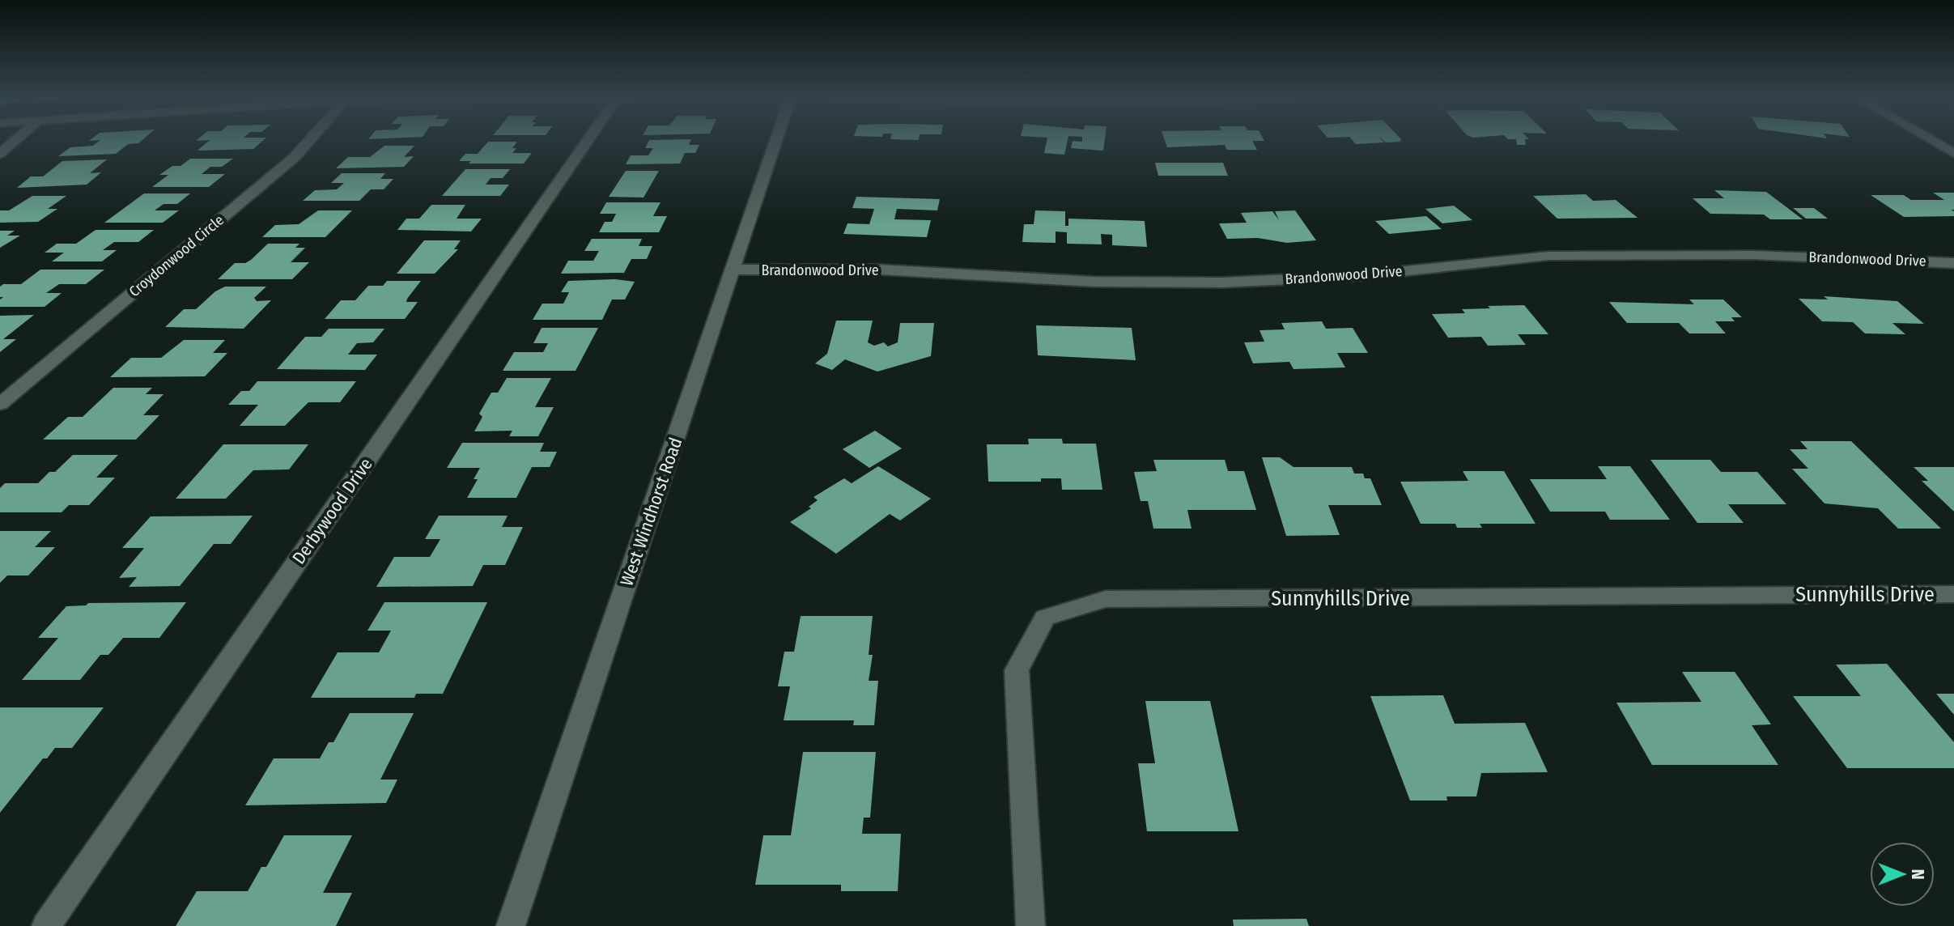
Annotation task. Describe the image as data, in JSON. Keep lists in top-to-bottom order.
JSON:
{
  "streets": {
    "street": [
      "Croydonwood Circle",
      "Brandonwood Drive",
      "Derbywood Drive",
      "West Windhorst Road",
      "Sunnyhills Drive"
    ]
  },
  "crossings": [
    ["Brandonwood Drive", "West Windhorst Road"]
  ],
  "north": "right"
}
